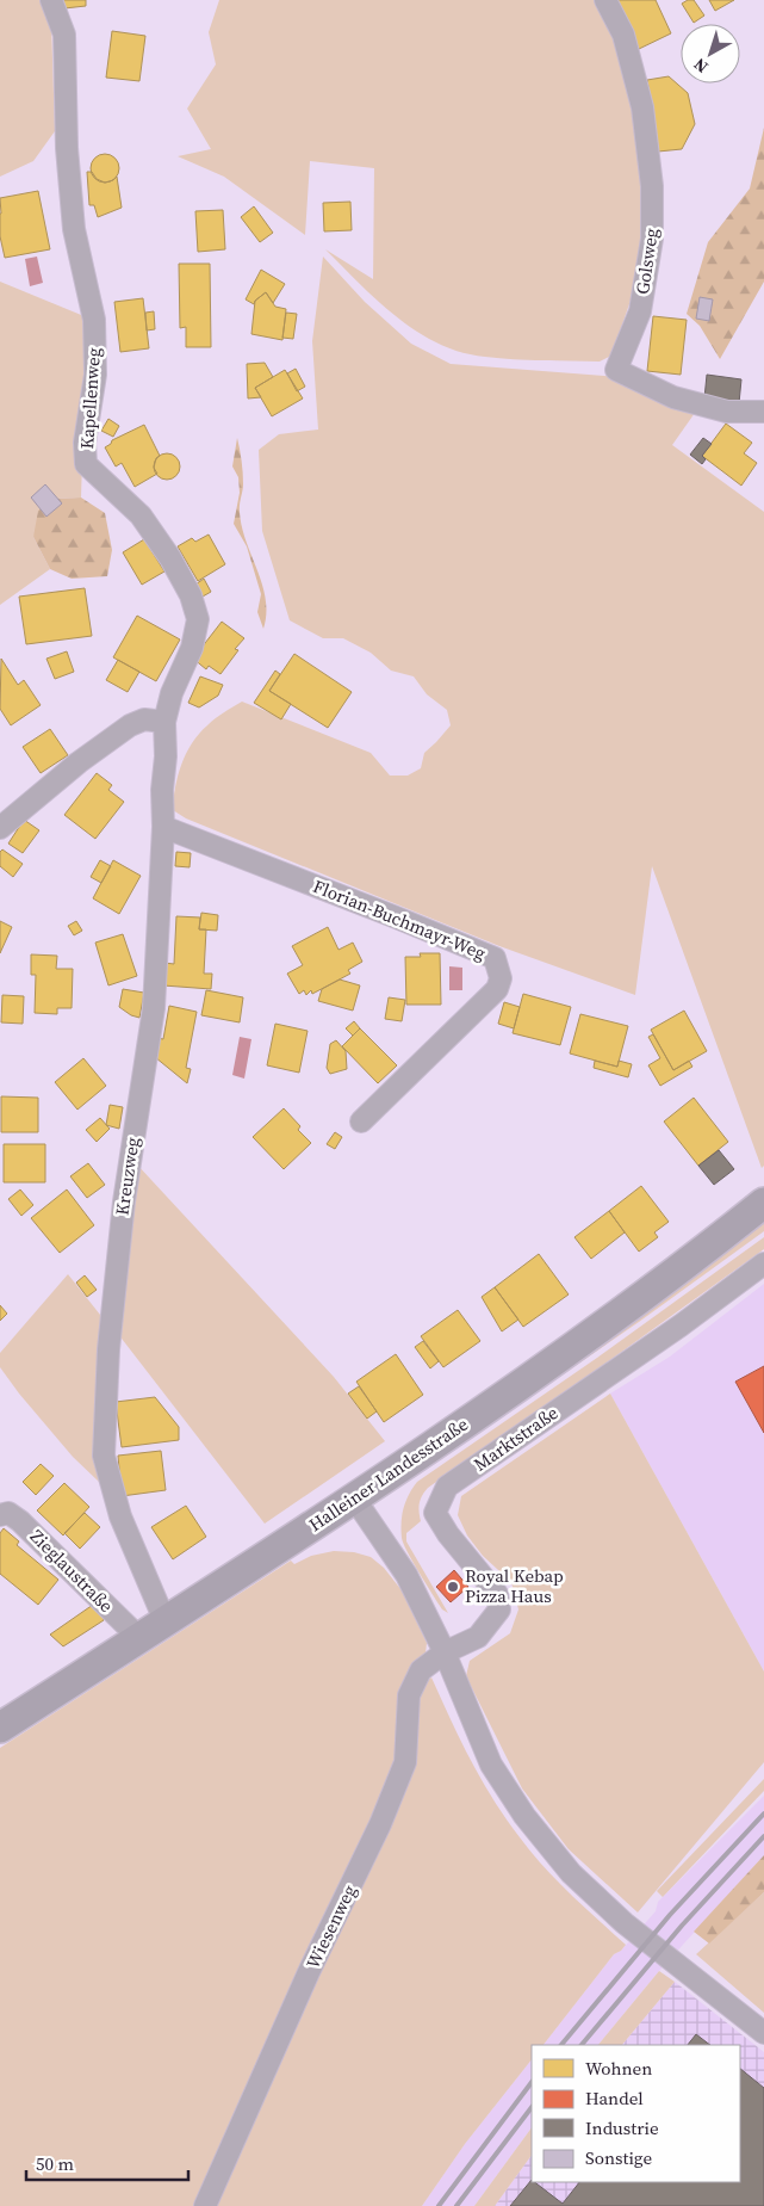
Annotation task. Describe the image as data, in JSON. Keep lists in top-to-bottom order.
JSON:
{
  "streets": {
    "main road": ["Halleiner Landesstraße"],
    "street": [
      "Golsweg",
      "Kapellenweg",
      "Florian-Buchmayr-Weg",
      "Kreuzweg",
      "Marktstraße",
      "Zieglaustraße",
      "Wiesenweg"
    ]
  },
  "crossings": [
    ["Kapellenweg", "Kreuzweg"],
    ["Florian-Buchmayr-Weg", "Kreuzweg"],
    ["Kreuzweg", "Halleiner Landesstraße"],
    ["Marktstraße", "Wiesenweg"],
    ["Halleiner Landesstraße", "Zieglaustraße"]
  ],
  "places": ["Royal Kebap Pizza Haus"],
  "legend": [
    "Wohnen",
    "Handel",
    "Industrie",
    "Sonstige"
  ],
  "scale_bar": "50 m",
  "north": "bottom left"
}
